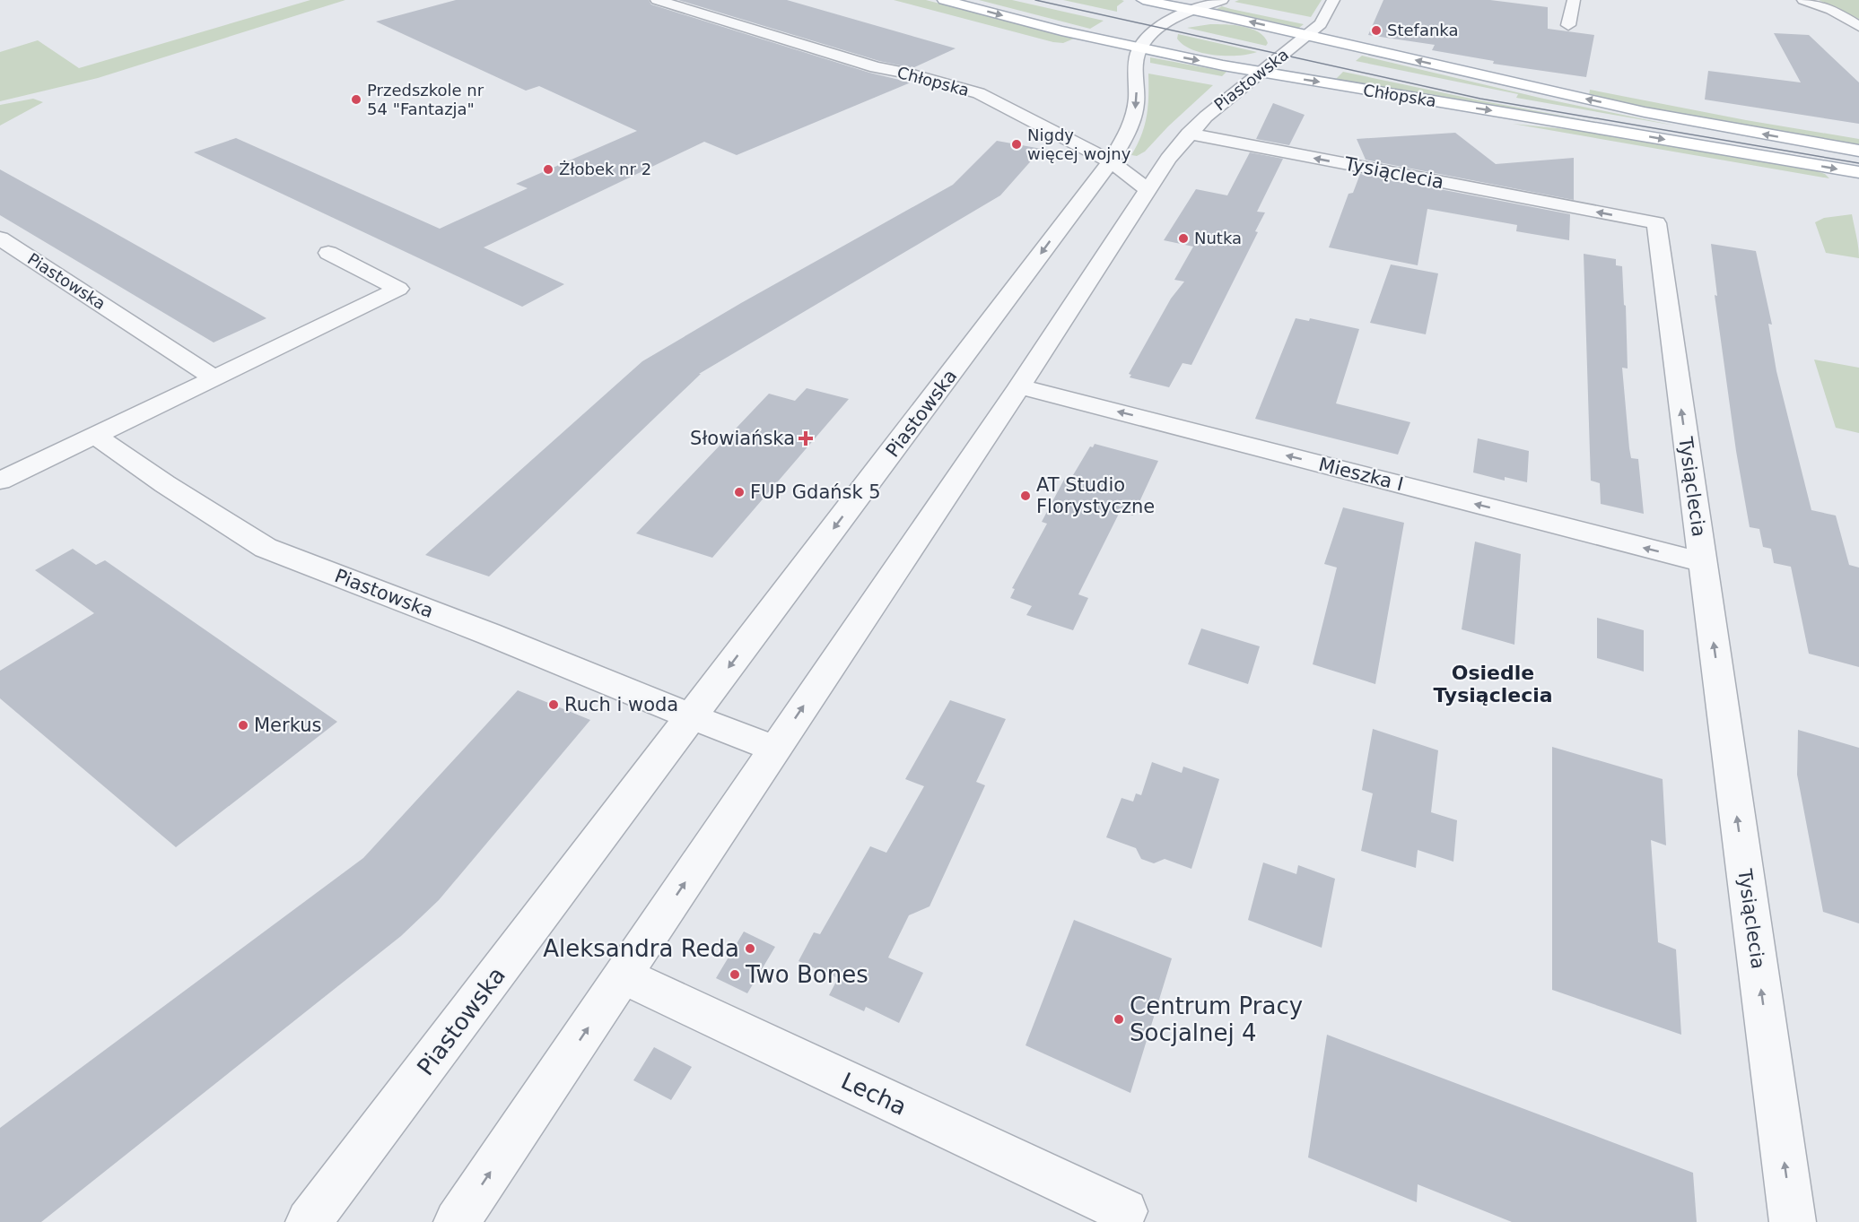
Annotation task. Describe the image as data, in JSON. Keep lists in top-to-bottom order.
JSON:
{
  "streets": {
    "main road": ["Chłopska"],
    "street": [
      "Piastowska",
      "Tysiąclecia",
      "Mieszka I",
      "Lecha"
    ]
  },
  "crossings": [
    ["Piastowska", "Chłopska"],
    ["Piastowska", "Tysiąclecia"],
    ["Piastowska", "Mieszka I"],
    ["Piastowska", "Lecha"],
    ["Tysiąclecia", "Mieszka I"]
  ],
  "one_way": ["Tysiąclecia", "Mieszka I"],
  "districts": ["Osiedle Tysiąclecia"],
  "places": {
    "other": [
      "Stefanka",
      "Przedszkole nr 54 \"Fantazja\"",
      "Nigdy więcej wojny",
      "Żłobek nr 2",
      "Nutka",
      "FUP Gdańsk 5",
      "AT Studio Florystyczne",
      "Ruch i woda",
      "Merkus",
      "Aleksandra Reda",
      "Two Bones",
      "Centrum Pracy Socjalnej 4"
    ],
    "health": ["Słowiańska"]
  }
}
